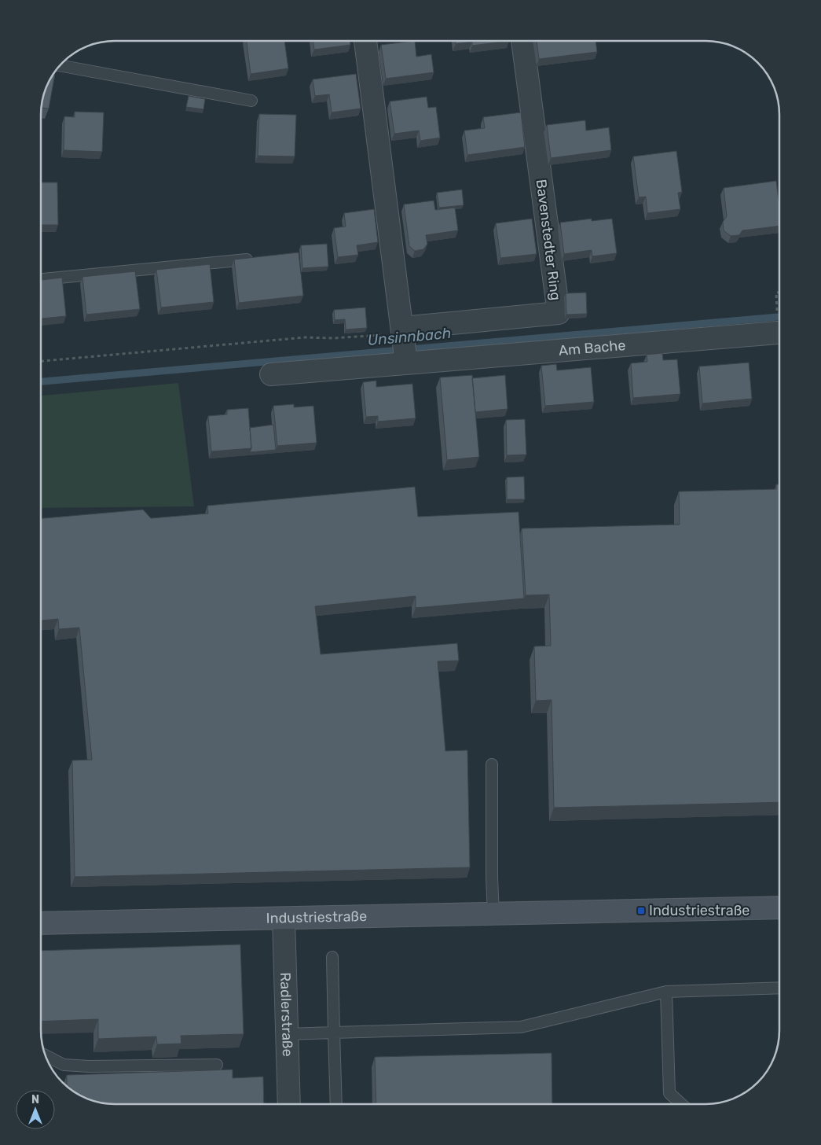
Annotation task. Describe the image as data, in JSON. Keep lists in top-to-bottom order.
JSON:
{
  "streets": {
    "street": [
      "Bavenstedter Ring",
      "Am Bache",
      "Industriestraße",
      "Radlerstraße"
    ]
  },
  "crossings": [
    ["Bavenstedter Ring", "Am Bache"],
    ["Industriestraße", "Radlerstraße"]
  ],
  "water": ["Unsinnbach"],
  "places": {
    "transit": ["Industriestraße"]
  },
  "north": "top"
}
